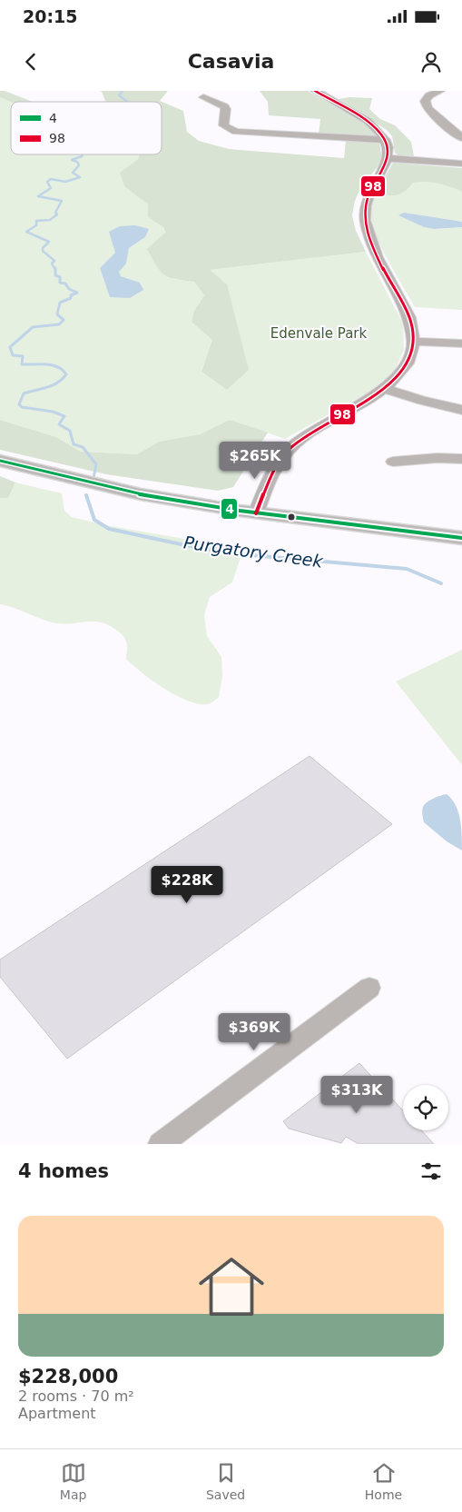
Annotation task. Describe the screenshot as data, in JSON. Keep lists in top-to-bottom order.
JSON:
{
  "water": ["Purgatory Creek"],
  "parks": ["Edenvale Park"],
  "lines": ["transit line 98", "transit line 4"],
  "legend": ["4", "98"],
  "page": {
    "status": "20:15",
    "header": "Casavia",
    "price": [
      "$265K",
      "$228K",
      "$369K",
      "$313K"
    ],
    "heading": "4 homes",
    "list": [
      {
        "name": "$228,000",
        "note": "2 rooms · 70 m² · Apartment"
      }
    ],
    "tabs": ["Map", "Saved", "Home"]
  }
}
